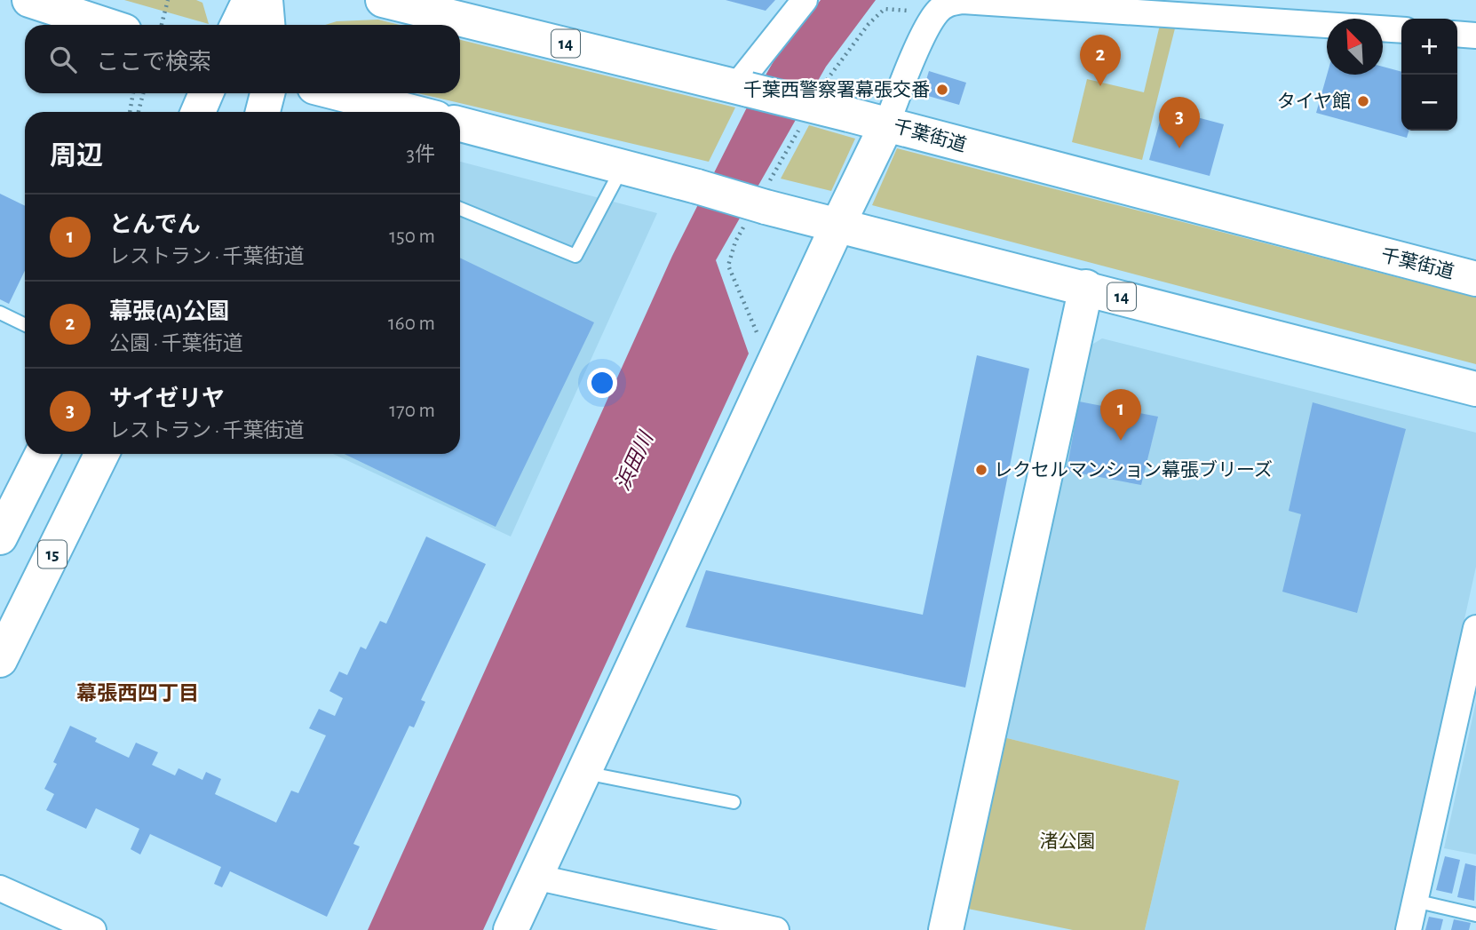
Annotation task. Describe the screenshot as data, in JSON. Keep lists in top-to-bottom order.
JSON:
{
  "streets": {
    "main road": ["14", "千葉街道", "15"]
  },
  "districts": ["幕張西四丁目"],
  "water": ["浜田川"],
  "parks": ["渚公園"],
  "places": ["千葉西警察署幕張交番", "タイヤ館", "レクセルマンション幕張ブリーズ"],
  "north": "top left",
  "page": {
    "map_buttons": ["+", "−"],
    "search": "ここで検索",
    "pins": ["2", "3", "1"],
    "heading": ["周辺", "3件"],
    "list": [
      {
        "mark": "1",
        "name": "とんでん",
        "note": "レストラン · 千葉街道",
        "value": "150 m"
      },
      {
        "mark": "2",
        "name": "幕張(A)公園",
        "note": "公園 · 千葉街道",
        "value": "160 m"
      },
      {
        "mark": "3",
        "name": "サイゼリヤ",
        "note": "レストラン · 千葉街道",
        "value": "170 m"
      }
    ]
  }
}
